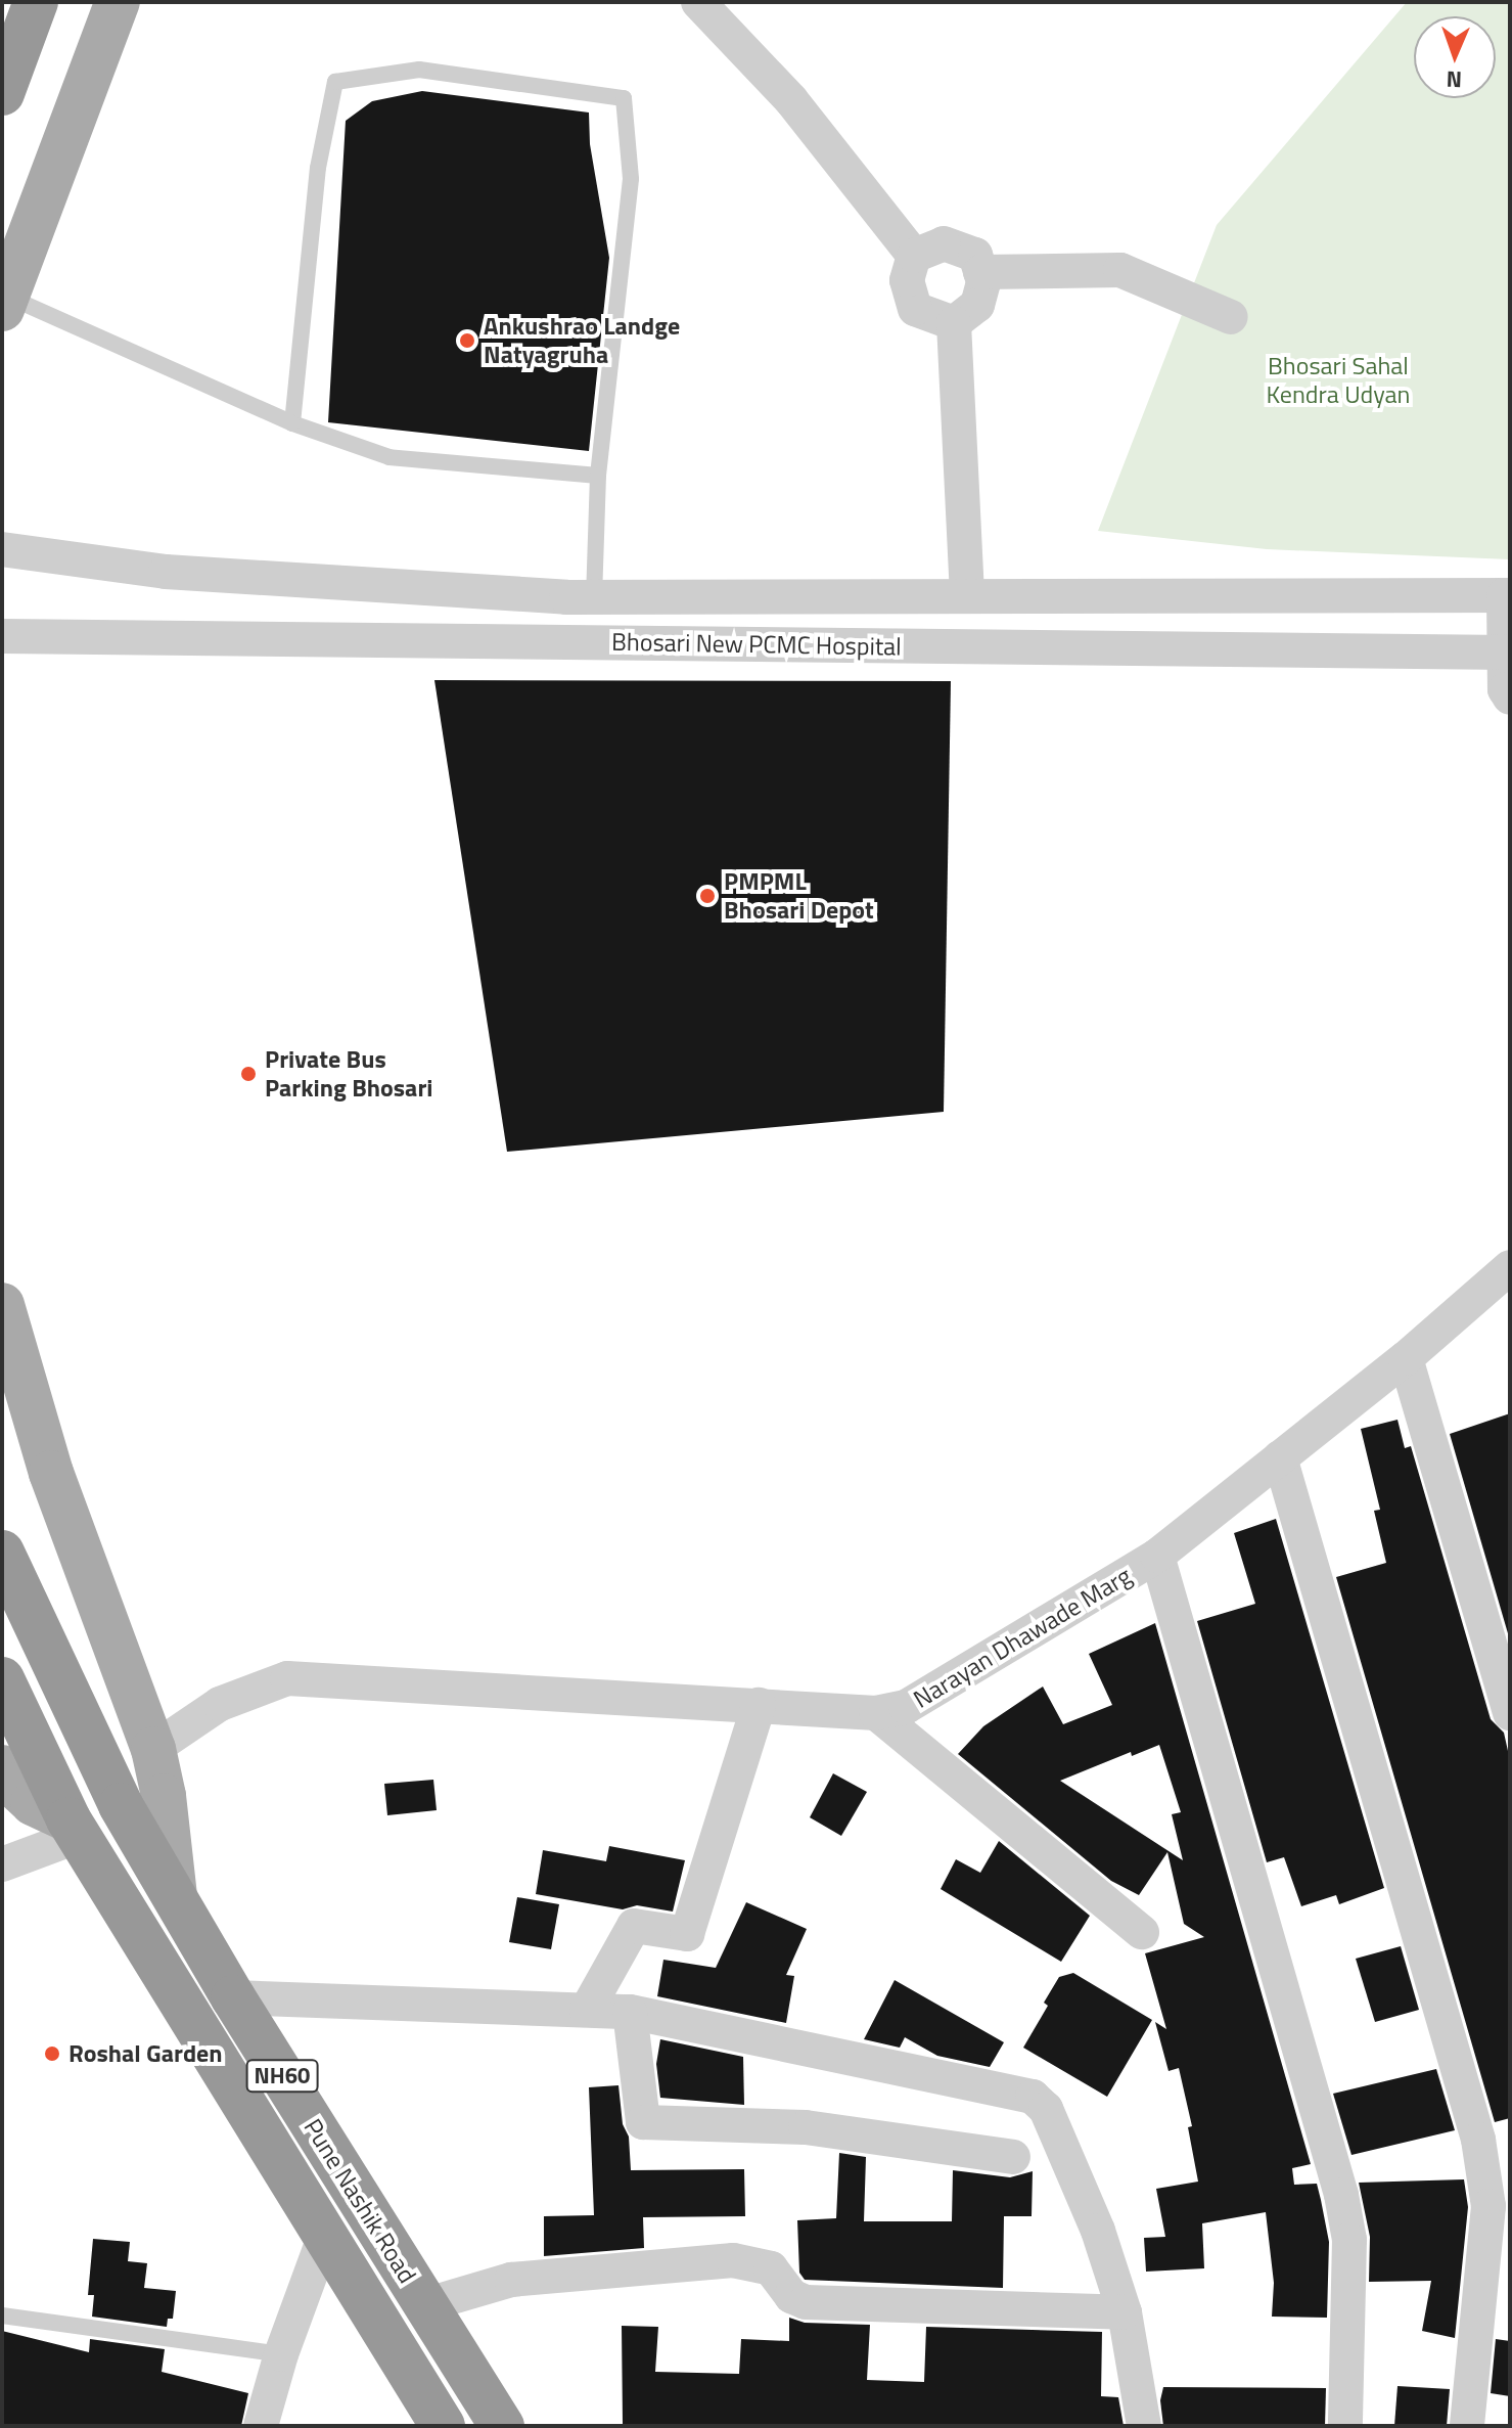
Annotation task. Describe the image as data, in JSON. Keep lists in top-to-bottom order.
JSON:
{
  "streets": {
    "highway": ["NH60", "Pune Nashik Road"],
    "street": ["Bhosari New PCMC Hospital", "Narayan Dhawade Marg"]
  },
  "crossings": [
    ["NH60", "Pune Nashik Road"]
  ],
  "parks": ["Bhosari Sahal Kendra Udyan"],
  "places": [
    "Ankushrao Landge Natyagruha",
    "PMPML Bhosari Depot",
    "Private Bus Parking Bhosari",
    "Roshal Garden"
  ],
  "north": "bottom"
}
